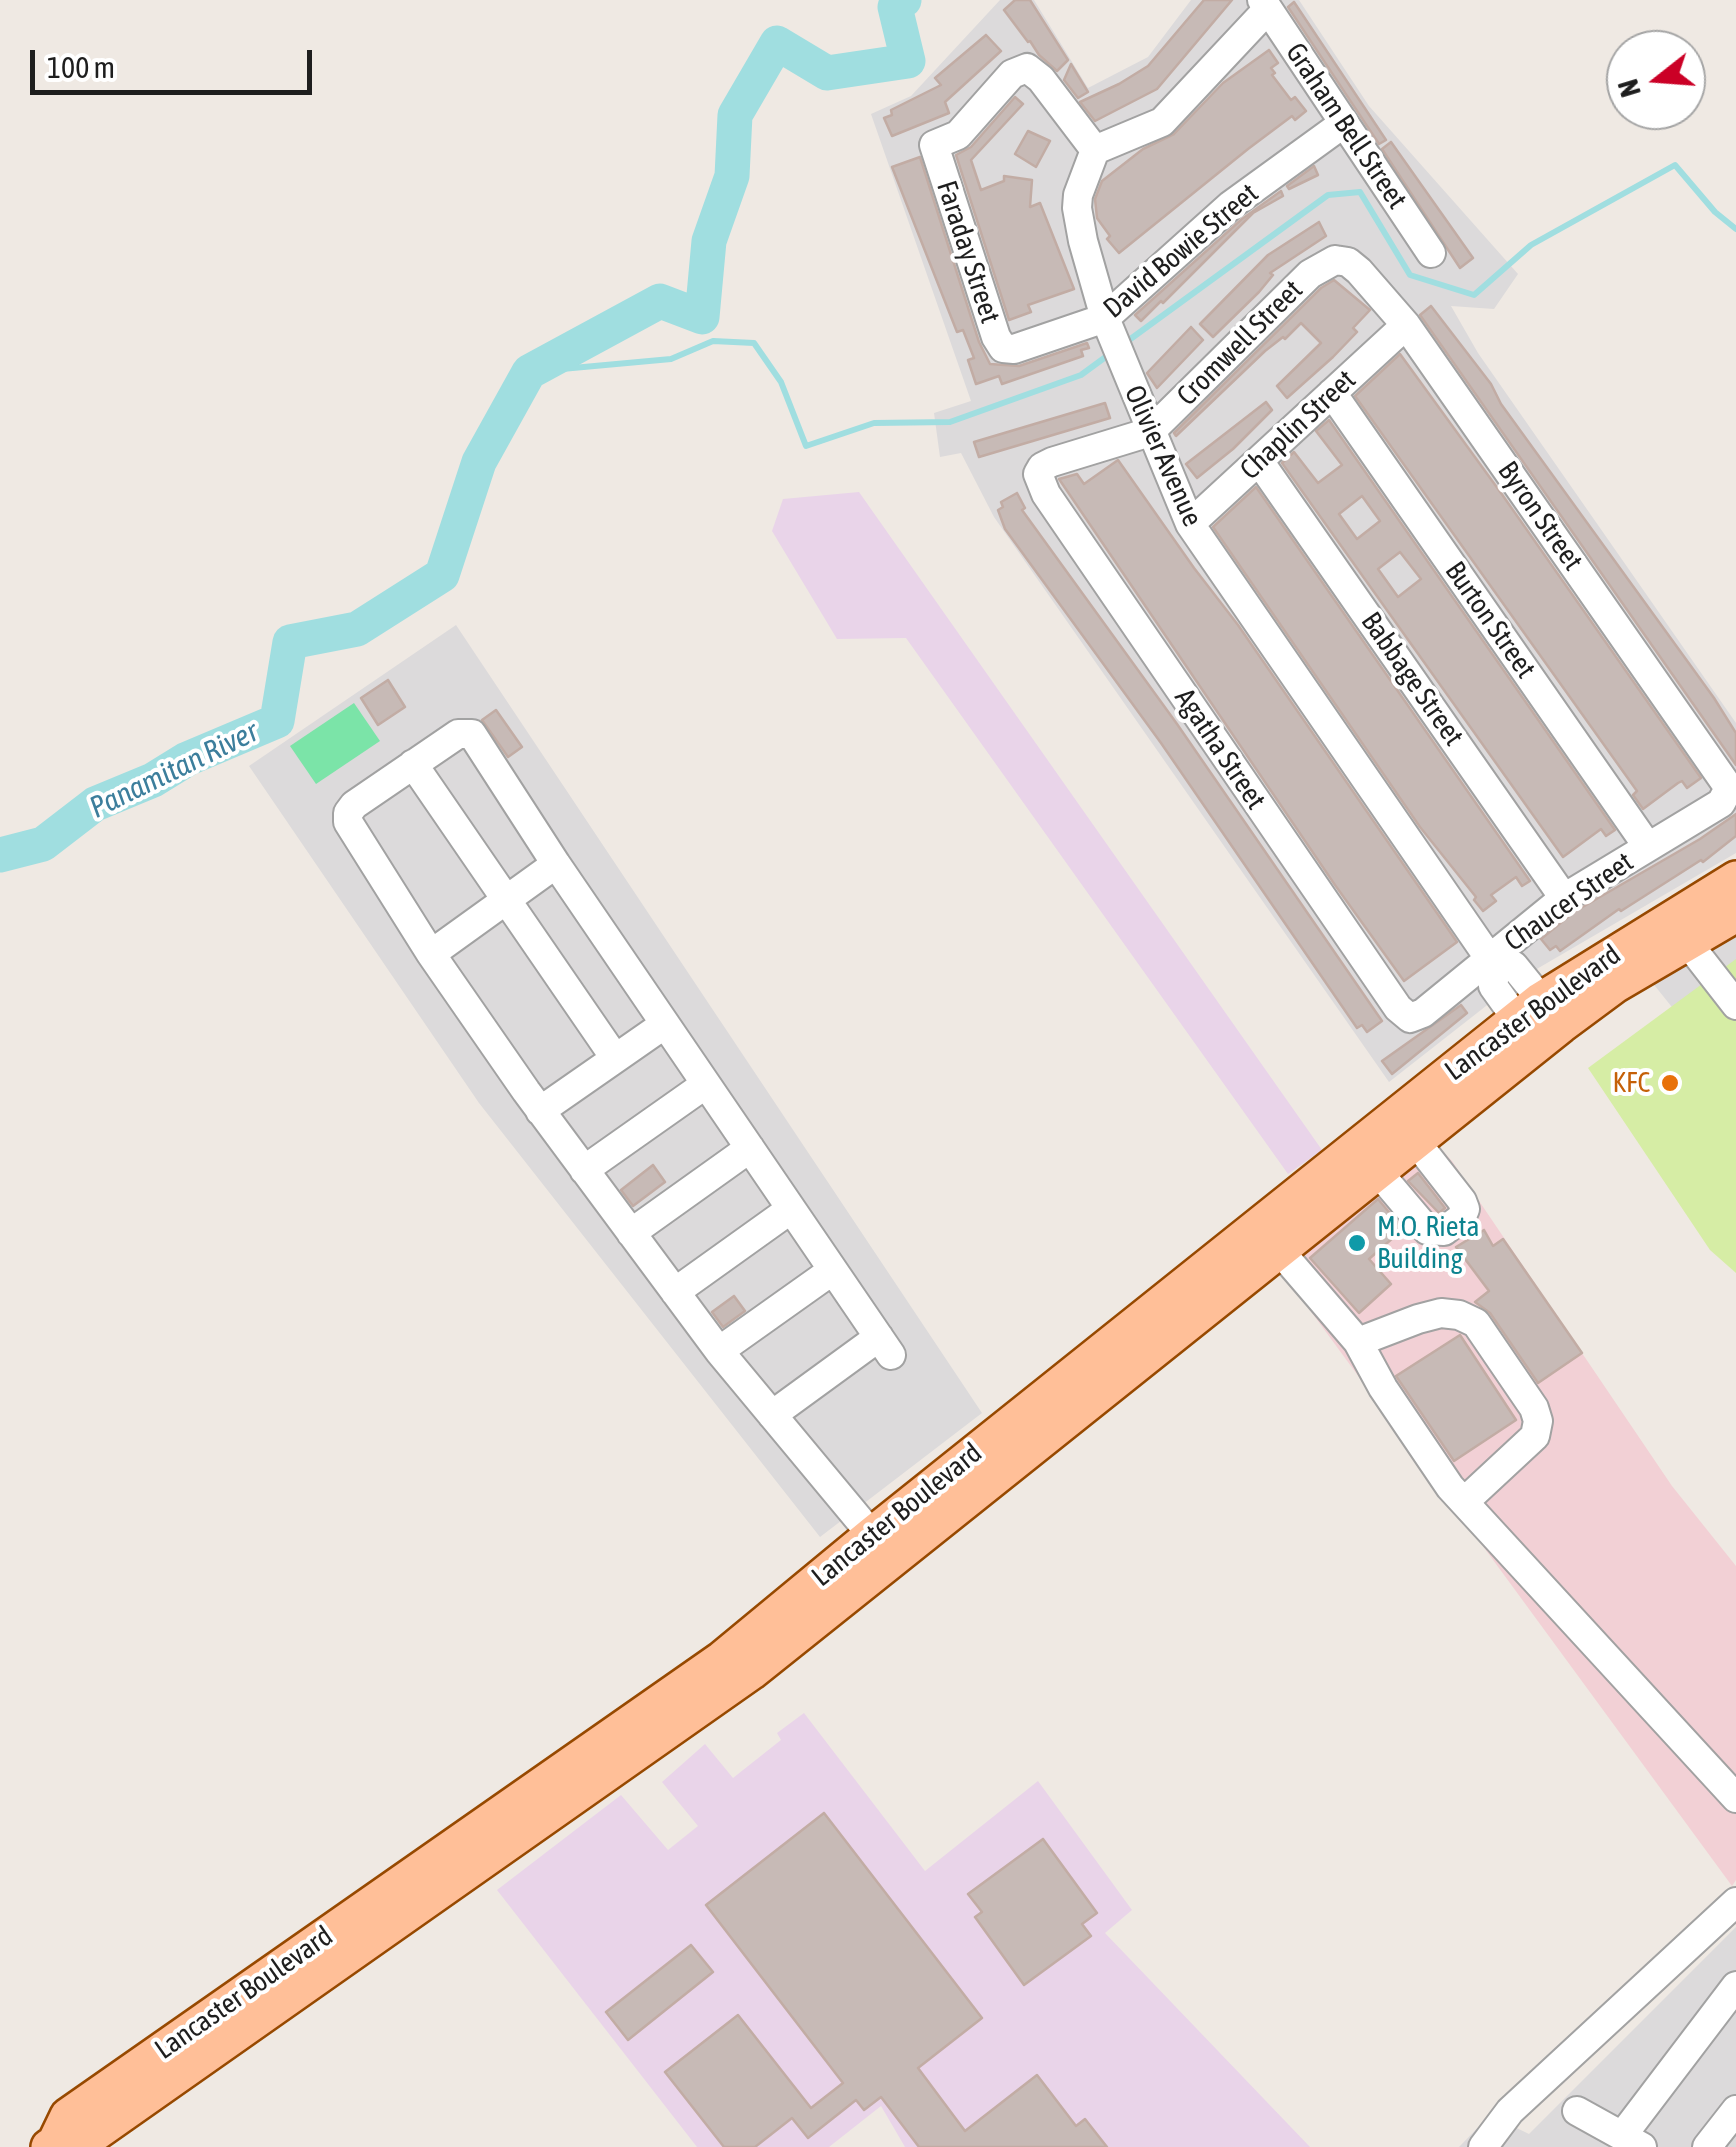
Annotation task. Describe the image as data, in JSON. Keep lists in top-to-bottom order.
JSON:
{
  "streets": {
    "main road": ["Lancaster Boulevard"],
    "street": [
      "Graham Bell Street",
      "David Bowie Street",
      "Faraday Street",
      "Cromwell Street",
      "Chaplin Street",
      "Olivier Avenue",
      "Byron Street",
      "Burton Street",
      "Babbage Street",
      "Agatha Street",
      "Chaucer Street"
    ]
  },
  "crossings": [
    ["Graham Bell Street", "David Bowie Street"],
    ["David Bowie Street", "Faraday Street"],
    ["David Bowie Street", "Olivier Avenue"],
    ["Faraday Street", "Olivier Avenue"],
    ["Cromwell Street", "Olivier Avenue"],
    ["Cromwell Street", "Byron Street"],
    ["Cromwell Street", "Agatha Street"],
    ["Chaplin Street", "Olivier Avenue"],
    ["Chaplin Street", "Byron Street"],
    ["Chaplin Street", "Burton Street"],
    ["Chaplin Street", "Babbage Street"],
    ["Olivier Avenue", "Chaucer Street"],
    ["Olivier Avenue", "Lancaster Boulevard"],
    ["Byron Street", "Chaucer Street"],
    ["Burton Street", "Chaucer Street"],
    ["Babbage Street", "Chaucer Street"],
    ["Agatha Street", "Chaucer Street"]
  ],
  "water": ["Panamitan River"],
  "places": ["KFC", "M.O. Rieta Building"],
  "scale_bar": "100 m",
  "north": "left"
}
